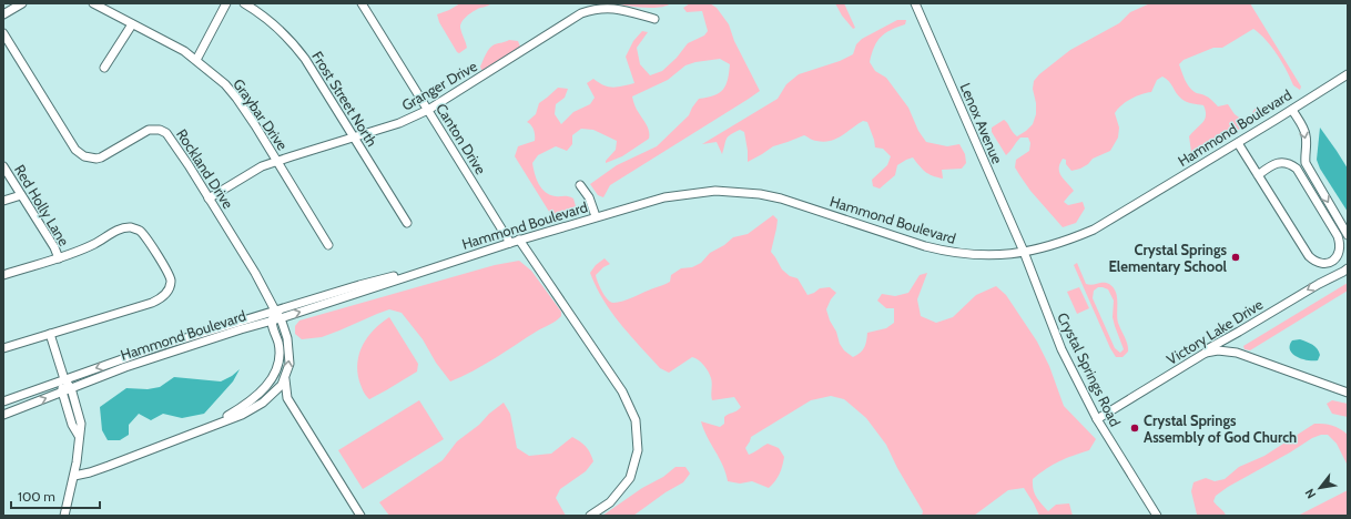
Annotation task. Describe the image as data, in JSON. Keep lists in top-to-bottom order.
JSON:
{
  "streets": {
    "street": [
      "Granger Drive",
      "Frost Street North",
      "Graybar Drive",
      "Lenox Avenue",
      "Hammond Boulevard",
      "Canton Drive",
      "Rockland Drive",
      "Red Holly Lane",
      "Victory Lake Drive",
      "Crystal Springs Road"
    ]
  },
  "crossings": [
    ["Granger Drive", "Frost Street North"],
    ["Granger Drive", "Graybar Drive"],
    ["Granger Drive", "Canton Drive"],
    ["Granger Drive", "Rockland Drive"],
    ["Lenox Avenue", "Hammond Boulevard"],
    ["Lenox Avenue", "Crystal Springs Road"],
    ["Hammond Boulevard", "Canton Drive"],
    ["Hammond Boulevard", "Rockland Drive"],
    ["Hammond Boulevard", "Crystal Springs Road"],
    ["Victory Lake Drive", "Crystal Springs Road"]
  ],
  "one_way": ["Victory Lake Drive"],
  "places": ["Crystal Springs Elementary School", "Crystal Springs Assembly of God Church"],
  "scale_bar": "100 m",
  "north": "bottom left"
}
